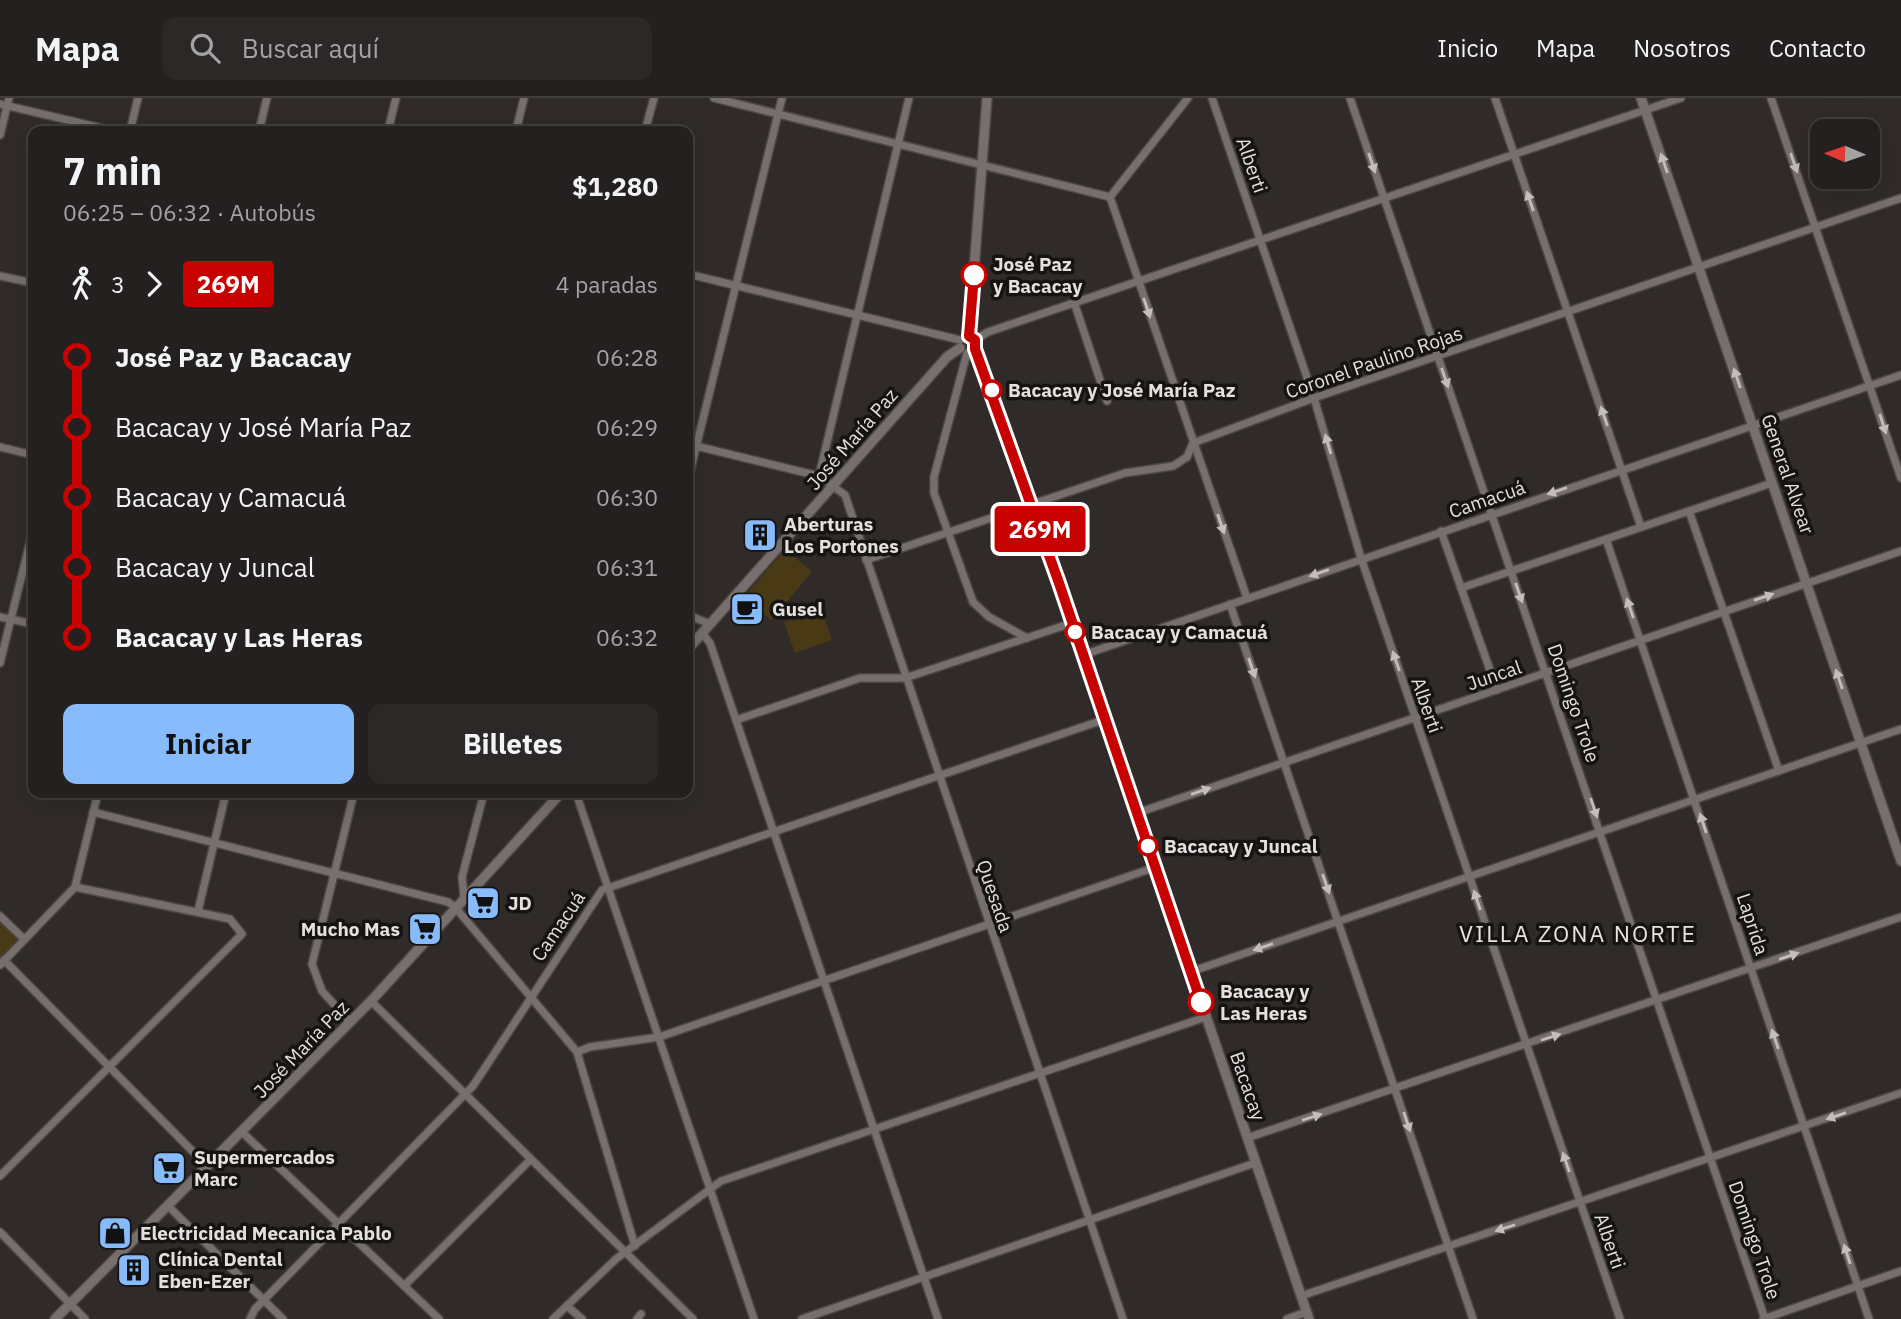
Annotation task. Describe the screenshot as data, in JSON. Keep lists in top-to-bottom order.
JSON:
{
  "streets": {
    "street": [
      "Alberti",
      "Coronel Paulino Rojas",
      "José María Paz",
      "General Alvear",
      "Camacuá",
      "Juncal",
      "Domingo Trole",
      "Quesada",
      "Laprida",
      "Bacacay"
    ]
  },
  "crossings": [
    ["Alberti", "Coronel Paulino Rojas"],
    ["Alberti", "Camacuá"],
    ["Alberti", "Juncal"],
    ["Coronel Paulino Rojas", "General Alvear"],
    ["Coronel Paulino Rojas", "Domingo Trole"],
    ["Coronel Paulino Rojas", "Quesada"],
    ["Coronel Paulino Rojas", "Bacacay"],
    ["José María Paz", "Quesada"],
    ["José María Paz", "Bacacay"],
    ["General Alvear", "Camacuá"],
    ["General Alvear", "Juncal"],
    ["Camacuá", "Domingo Trole"],
    ["Camacuá", "Quesada"],
    ["Camacuá", "Bacacay"],
    ["Juncal", "Domingo Trole"],
    ["Juncal", "Laprida"],
    ["Juncal", "Bacacay"]
  ],
  "one_way": [
    "Alberti",
    "General Alvear",
    "Domingo Trole",
    "Laprida"
  ],
  "districts": ["VILLA ZONA NORTE"],
  "places": {
    "other": [
      "José Paz y Bacacay",
      "Bacacay y José María Paz",
      "Bacacay y Camacuá",
      "Bacacay y Juncal",
      "Bacacay y Las Heras"
    ],
    "building": ["Aberturas Los Portones", "Clínica Dental Eben-Ezer"],
    "cafe": ["Gusel"],
    "supermarket": ["JD", "Mucho Mas", "Supermercados Marc"],
    "shop": ["Electricidad Mecanica Pablo"]
  },
  "lines": ["bus line 269M"],
  "north": "left",
  "page": {
    "header": "Mapa",
    "search": "Buscar aquí",
    "nav": [
      "Inicio",
      "Mapa",
      "Nosotros",
      "Contacto"
    ],
    "on_map": "269M",
    "heading": ["7 min", "06:25 – 06:32 · Autobús", "$1,280"],
    "legs": ["3", "269M", "4 paradas"],
    "list": [
      {
        "name": "José Paz y Bacacay",
        "value": "06:28"
      },
      {
        "name": "Bacacay y José María Paz",
        "value": "06:29"
      },
      {
        "name": "Bacacay y Camacuá",
        "value": "06:30"
      },
      {
        "name": "Bacacay y Juncal",
        "value": "06:31"
      },
      {
        "name": "Bacacay y Las Heras",
        "value": "06:32"
      }
    ],
    "buttons": ["Iniciar", "Billetes"]
  }
}
